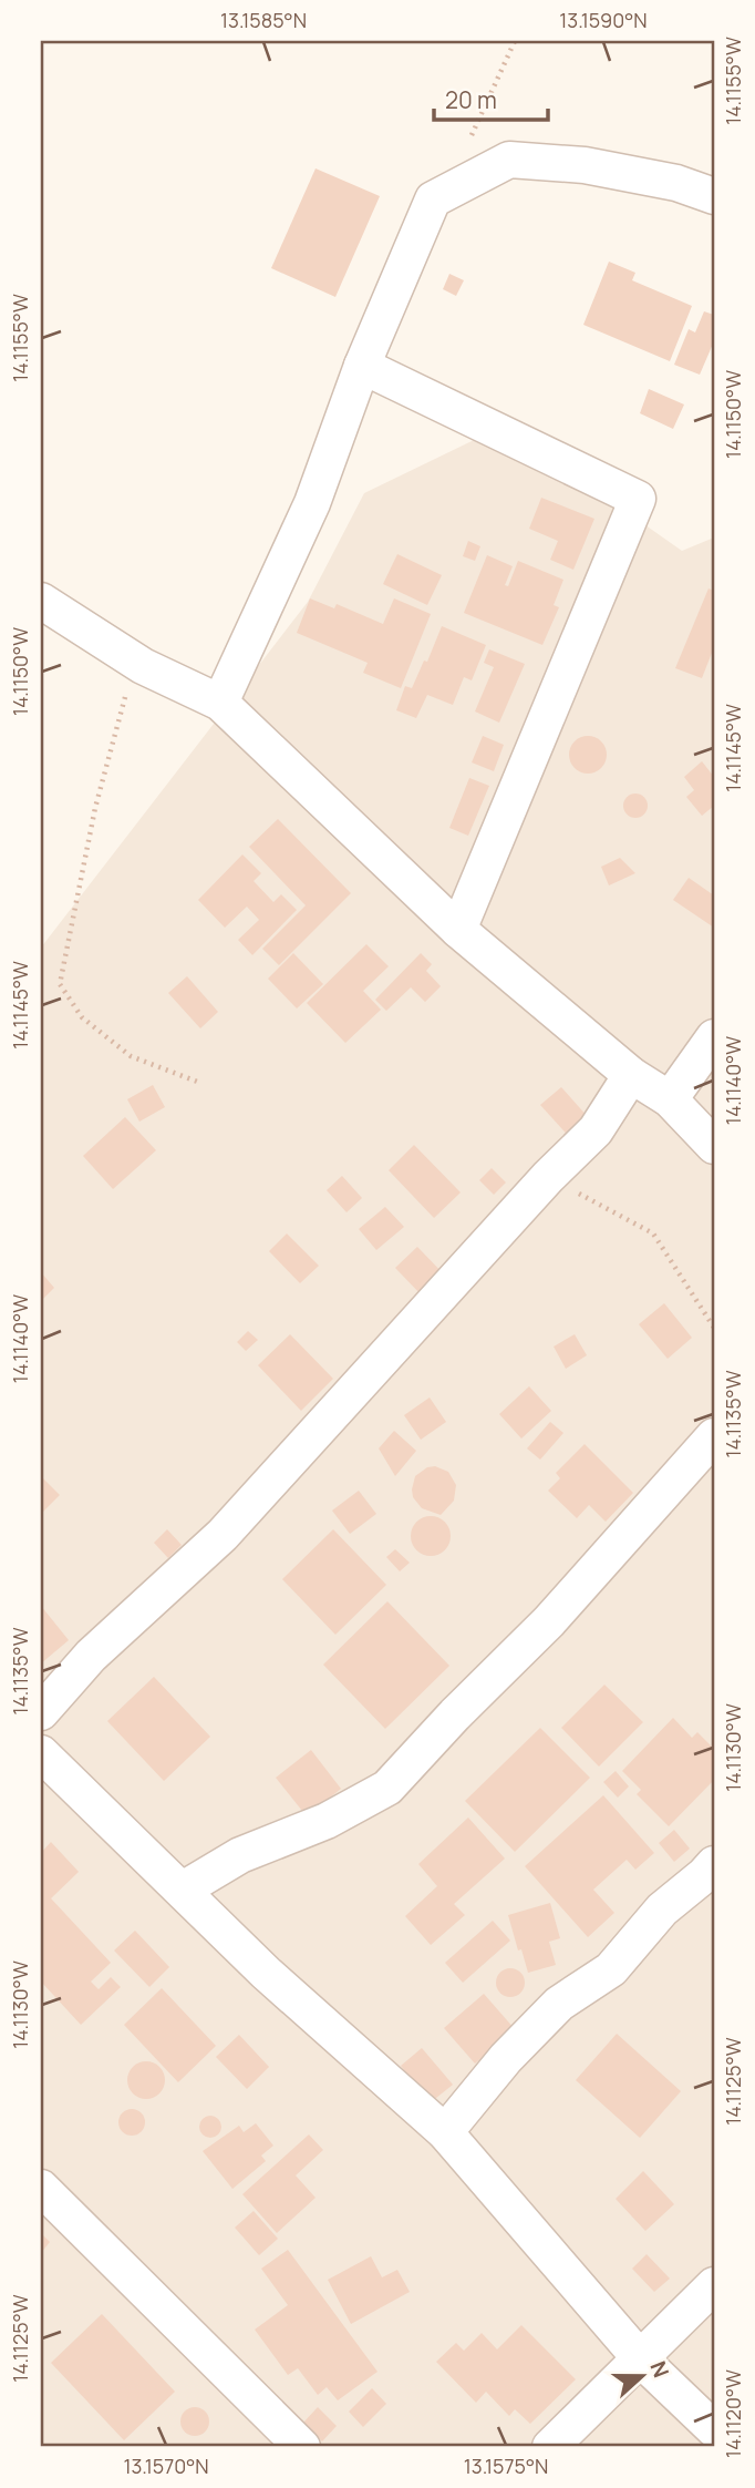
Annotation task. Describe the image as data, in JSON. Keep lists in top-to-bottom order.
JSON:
{
  "scale_bar": "20 m",
  "north": "right",
  "coordinates": [
    "13.1585°N",
    "13.1590°N",
    "14.1155°W",
    "14.1150°W",
    "14.1145°W",
    "14.1140°W",
    "14.1135°W",
    "14.1130°W",
    "14.1125°W",
    "14.1120°W",
    "13.1570°N",
    "13.1575°N"
  ]
}
